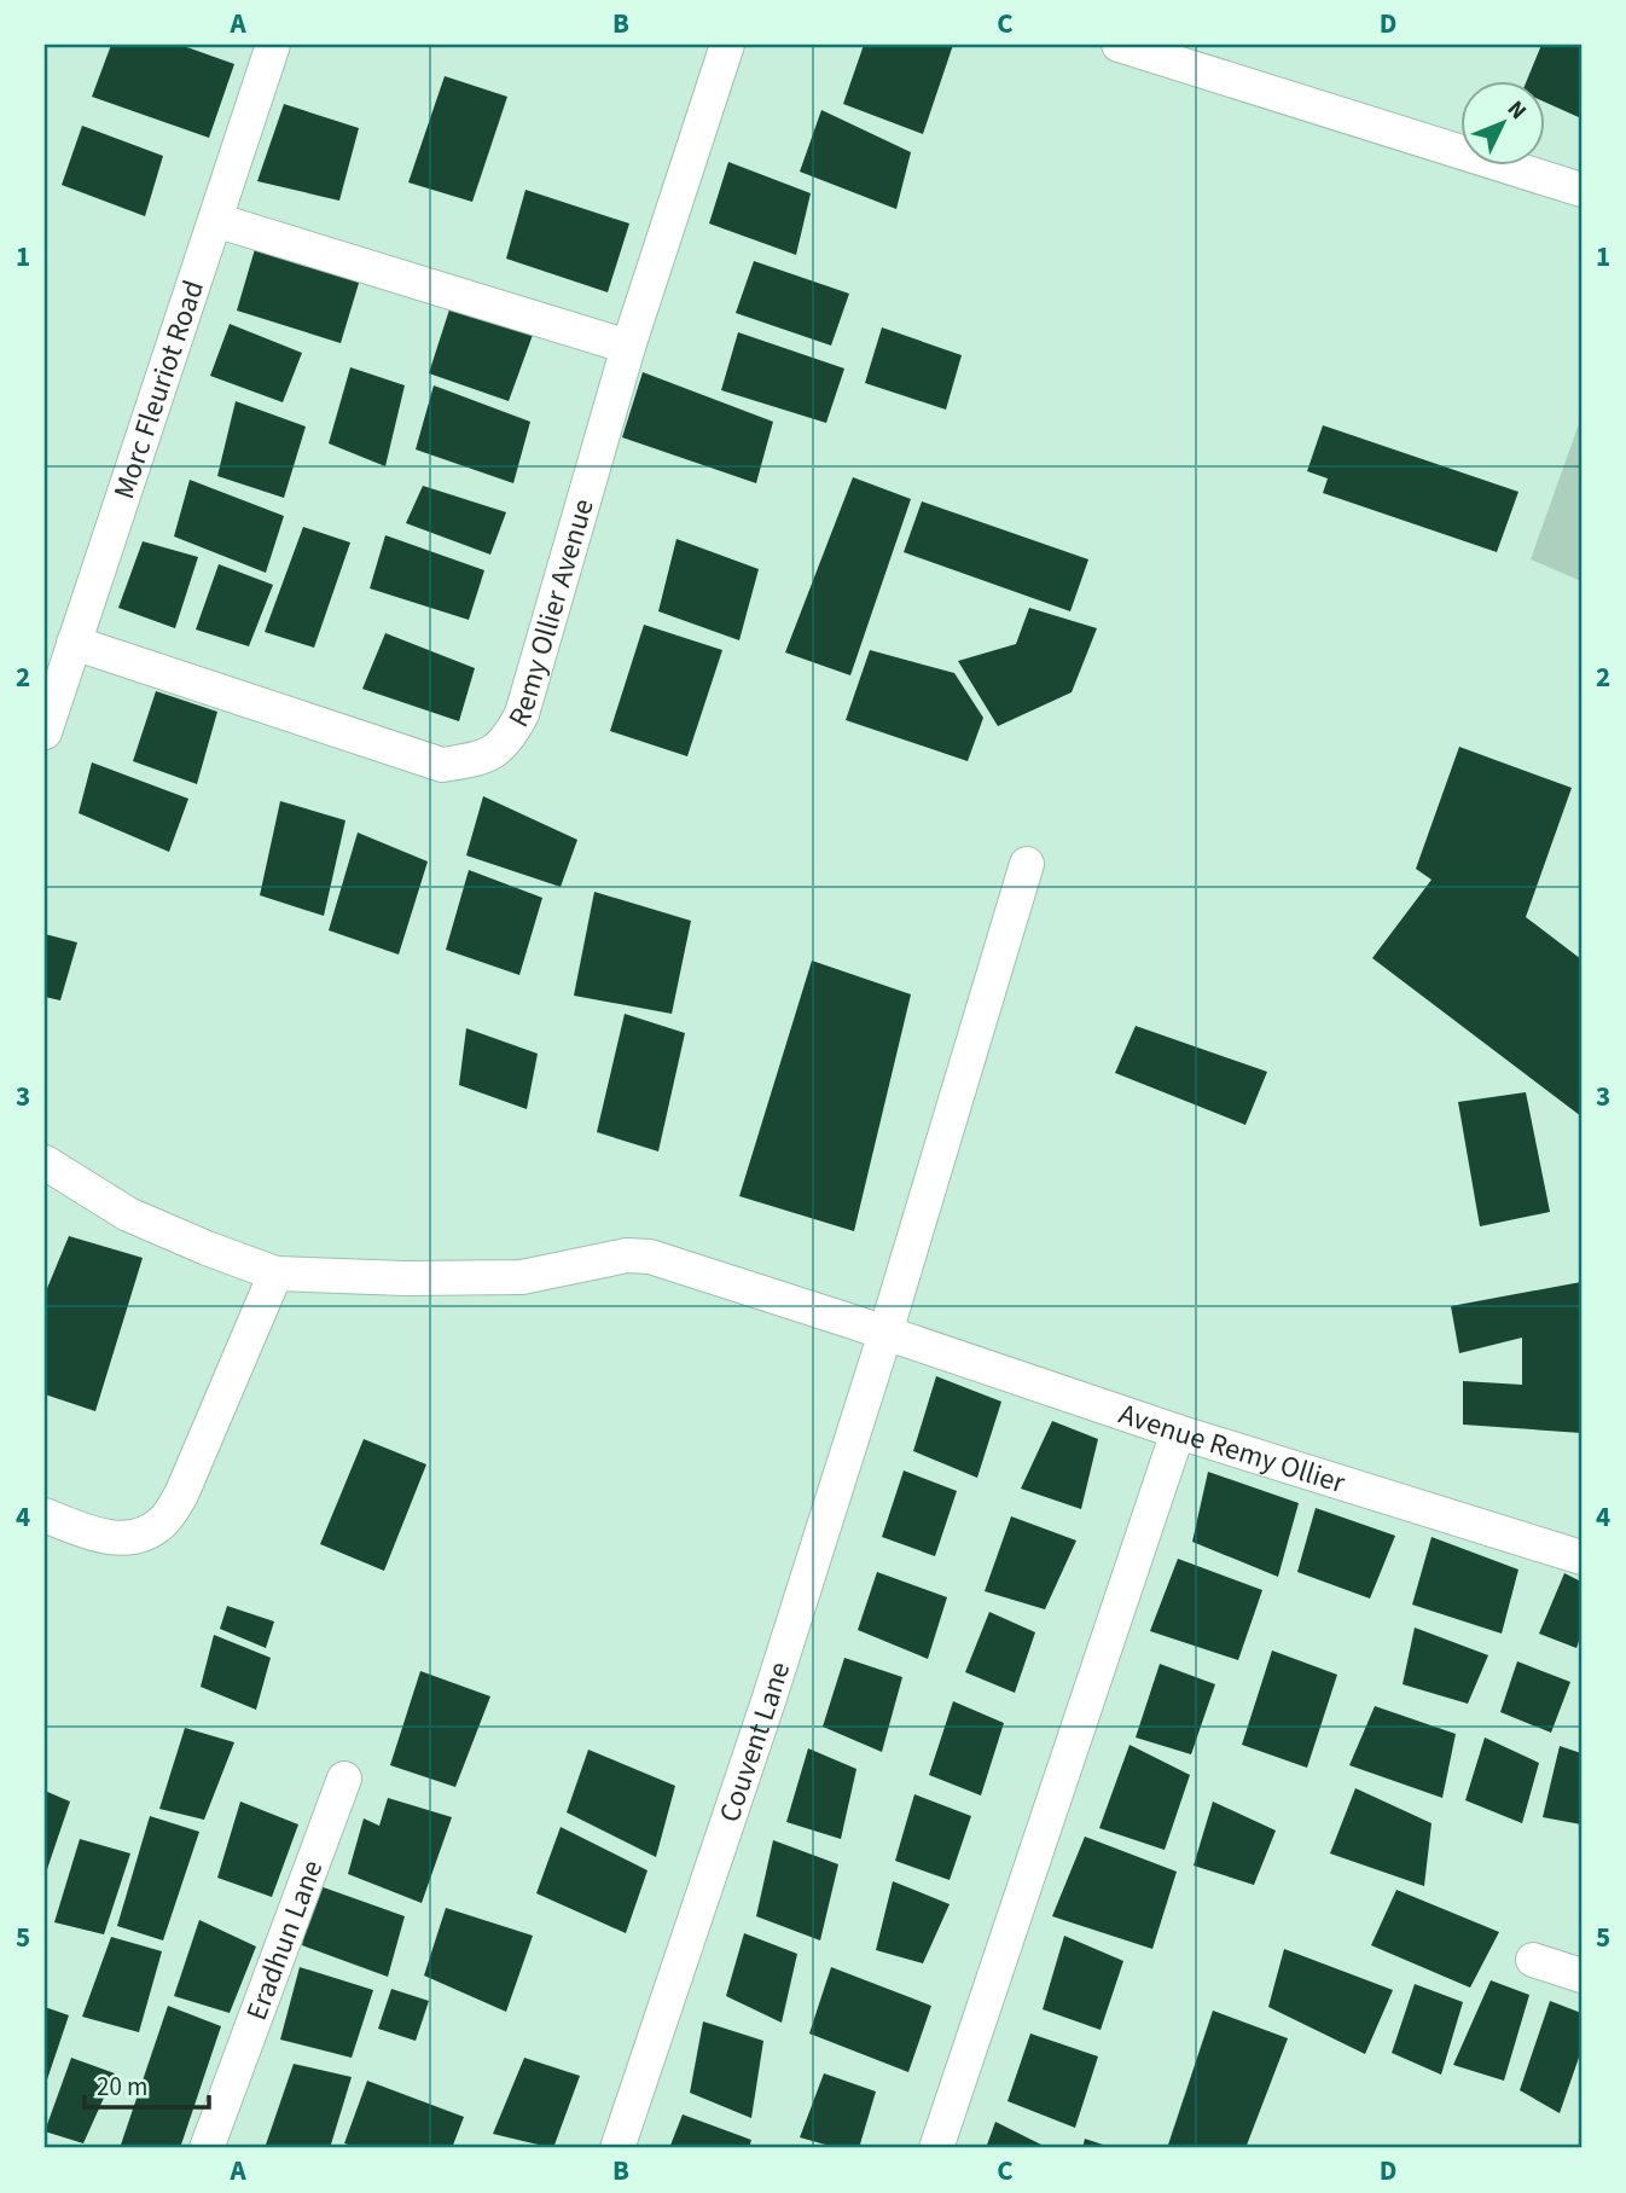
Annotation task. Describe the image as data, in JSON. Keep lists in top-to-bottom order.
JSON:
{
  "streets": {
    "street": [
      "Morc Fleuriot Road",
      "Remy Ollier Avenue",
      "Avenue Remy Ollier",
      "Couvent Lane",
      "Eradhun Lane"
    ]
  },
  "crossings": [
    ["Morc Fleuriot Road", "Remy Ollier Avenue"],
    ["Avenue Remy Ollier", "Couvent Lane"]
  ],
  "scale_bar": "20 m",
  "north": "top right",
  "grid": {
    "columns": [
      "A",
      "B",
      "C",
      "D"
    ],
    "rows": [
      "1",
      "2",
      "3",
      "4",
      "5"
    ]
  }
}
